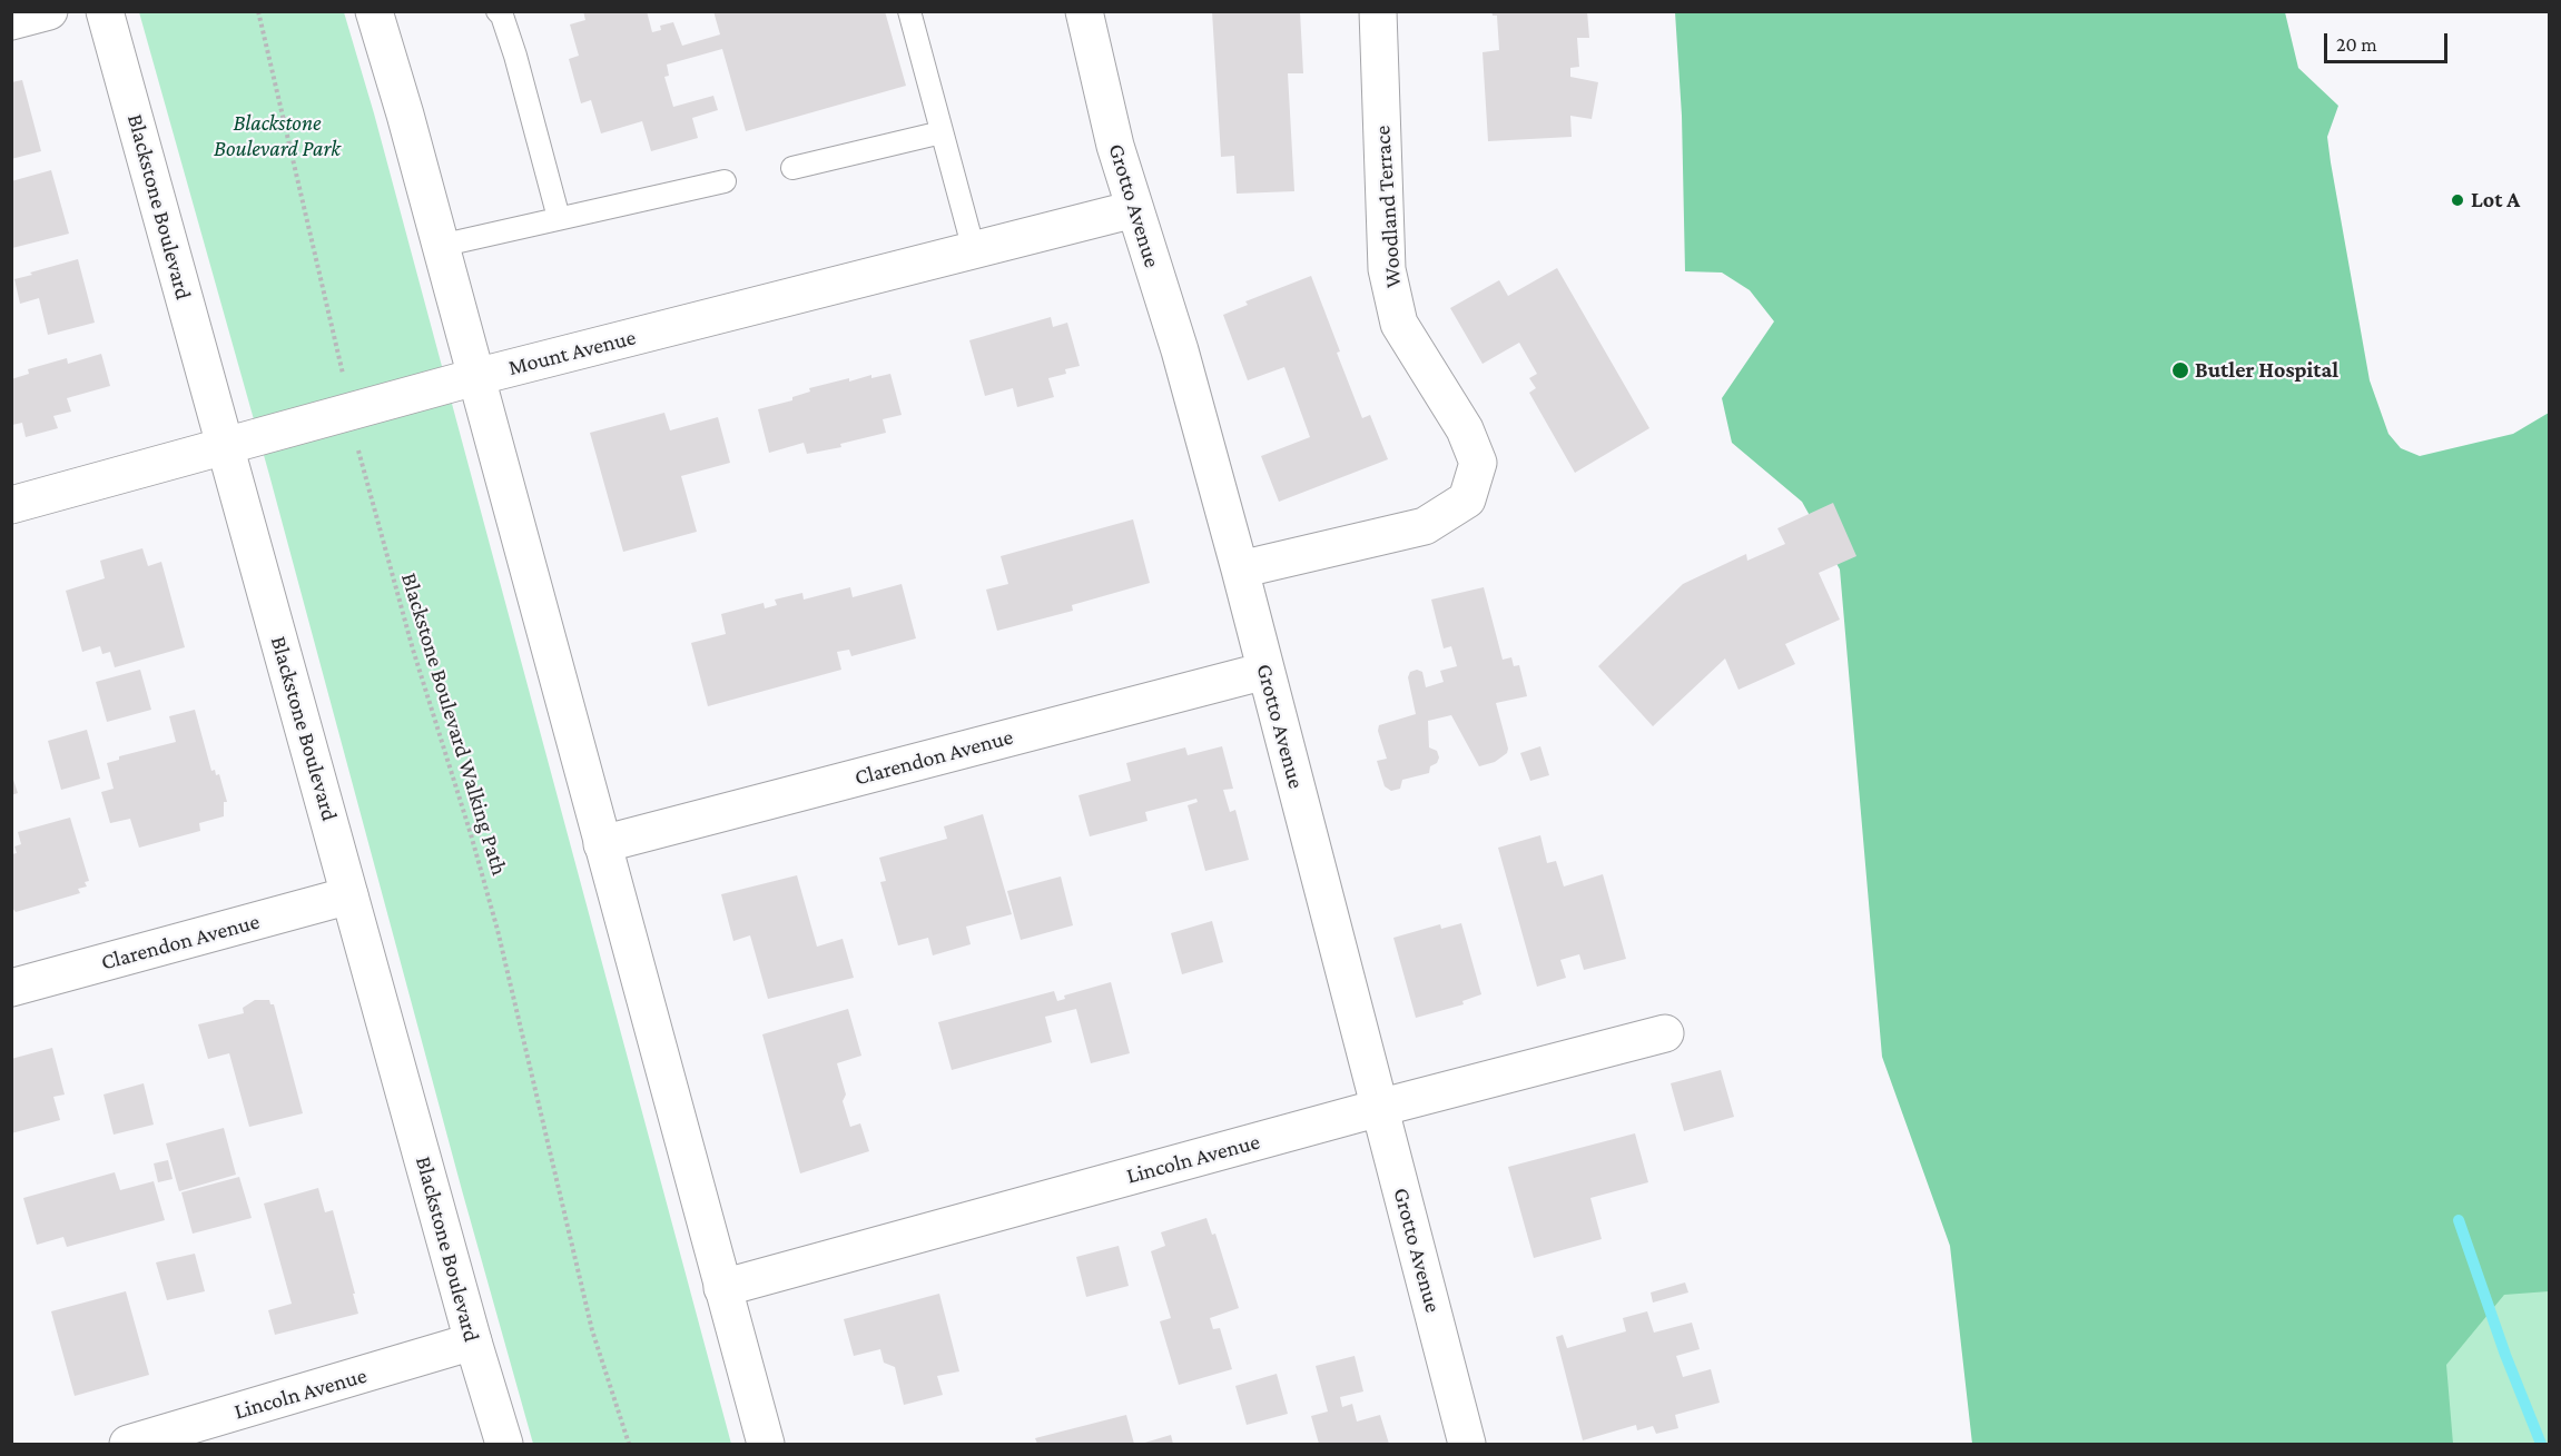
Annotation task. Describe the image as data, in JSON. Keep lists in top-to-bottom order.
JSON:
{
  "streets": {
    "street": [
      "Grotto Avenue",
      "Blackstone Boulevard",
      "Woodland Terrace",
      "Mount Avenue",
      "Clarendon Avenue",
      "Lincoln Avenue"
    ],
    "path": ["Blackstone Boulevard Walking Path"]
  },
  "crossings": [
    ["Grotto Avenue", "Woodland Terrace"],
    ["Grotto Avenue", "Mount Avenue"],
    ["Grotto Avenue", "Clarendon Avenue"],
    ["Grotto Avenue", "Lincoln Avenue"],
    ["Blackstone Boulevard", "Mount Avenue"],
    ["Blackstone Boulevard", "Clarendon Avenue"],
    ["Blackstone Boulevard", "Lincoln Avenue"],
    ["Mount Avenue", "Blackstone Boulevard Walking Path"]
  ],
  "parks": ["Blackstone Boulevard Park"],
  "places": ["Lot A", "Butler Hospital"],
  "scale_bar": "20 m"
}
